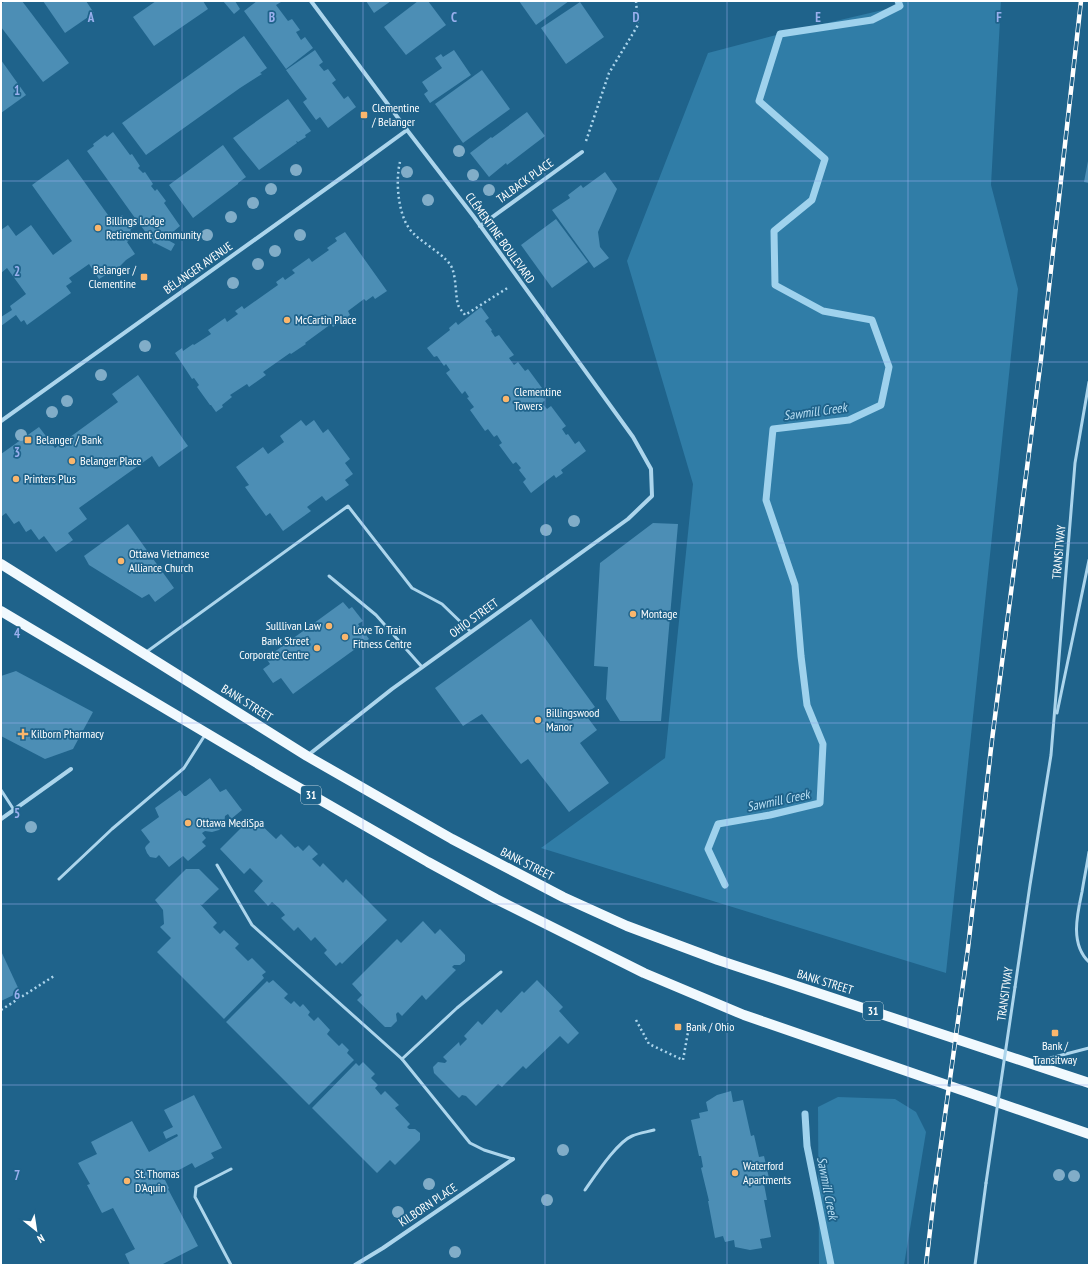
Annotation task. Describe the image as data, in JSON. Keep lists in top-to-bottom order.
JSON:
{
  "streets": {
    "main road": ["BANK STREET", "31"],
    "street": [
      "TALBACK PLACE",
      "CLÉMENTINE BOULEVARD",
      "BÉLANGER AVENUE",
      "OHIO STREET",
      "KILBORN PLACE"
    ],
    "lane": ["TRANSITWAY"]
  },
  "crossings": [
    ["TALBACK PLACE", "CLÉMENTINE BOULEVARD"],
    ["CLÉMENTINE BOULEVARD", "BÉLANGER AVENUE"],
    ["CLÉMENTINE BOULEVARD", "OHIO STREET"],
    ["OHIO STREET", "BANK STREET"]
  ],
  "water": ["Sawmill Creek"],
  "places": {
    "transit": [
      "Clementine / Belanger",
      "Belanger / Clementine",
      "Belanger / Bank",
      "Bank / Ohio",
      "Bank / Transitway"
    ],
    "other": [
      "Billings Lodge Retirement Community",
      "McCartin Place",
      "Clementine Towers",
      "Belanger Place",
      "Printers Plus",
      "Ottawa Vietnamese Alliance Church",
      "Montage",
      "Sulllivan Law",
      "Love To Train Fitness Centre",
      "Bank Street Corporate Centre",
      "Billingswood Manor",
      "Ottawa MediSpa",
      "Waterford Apartments",
      "St. Thomas D'Aquin"
    ],
    "health": ["Kilborn Pharmacy"]
  },
  "north": "bottom right",
  "grid": {
    "columns": [
      "A",
      "B",
      "C",
      "D",
      "E",
      "F"
    ],
    "rows": [
      "1",
      "2",
      "3",
      "4",
      "5",
      "6",
      "7"
    ]
  }
}
